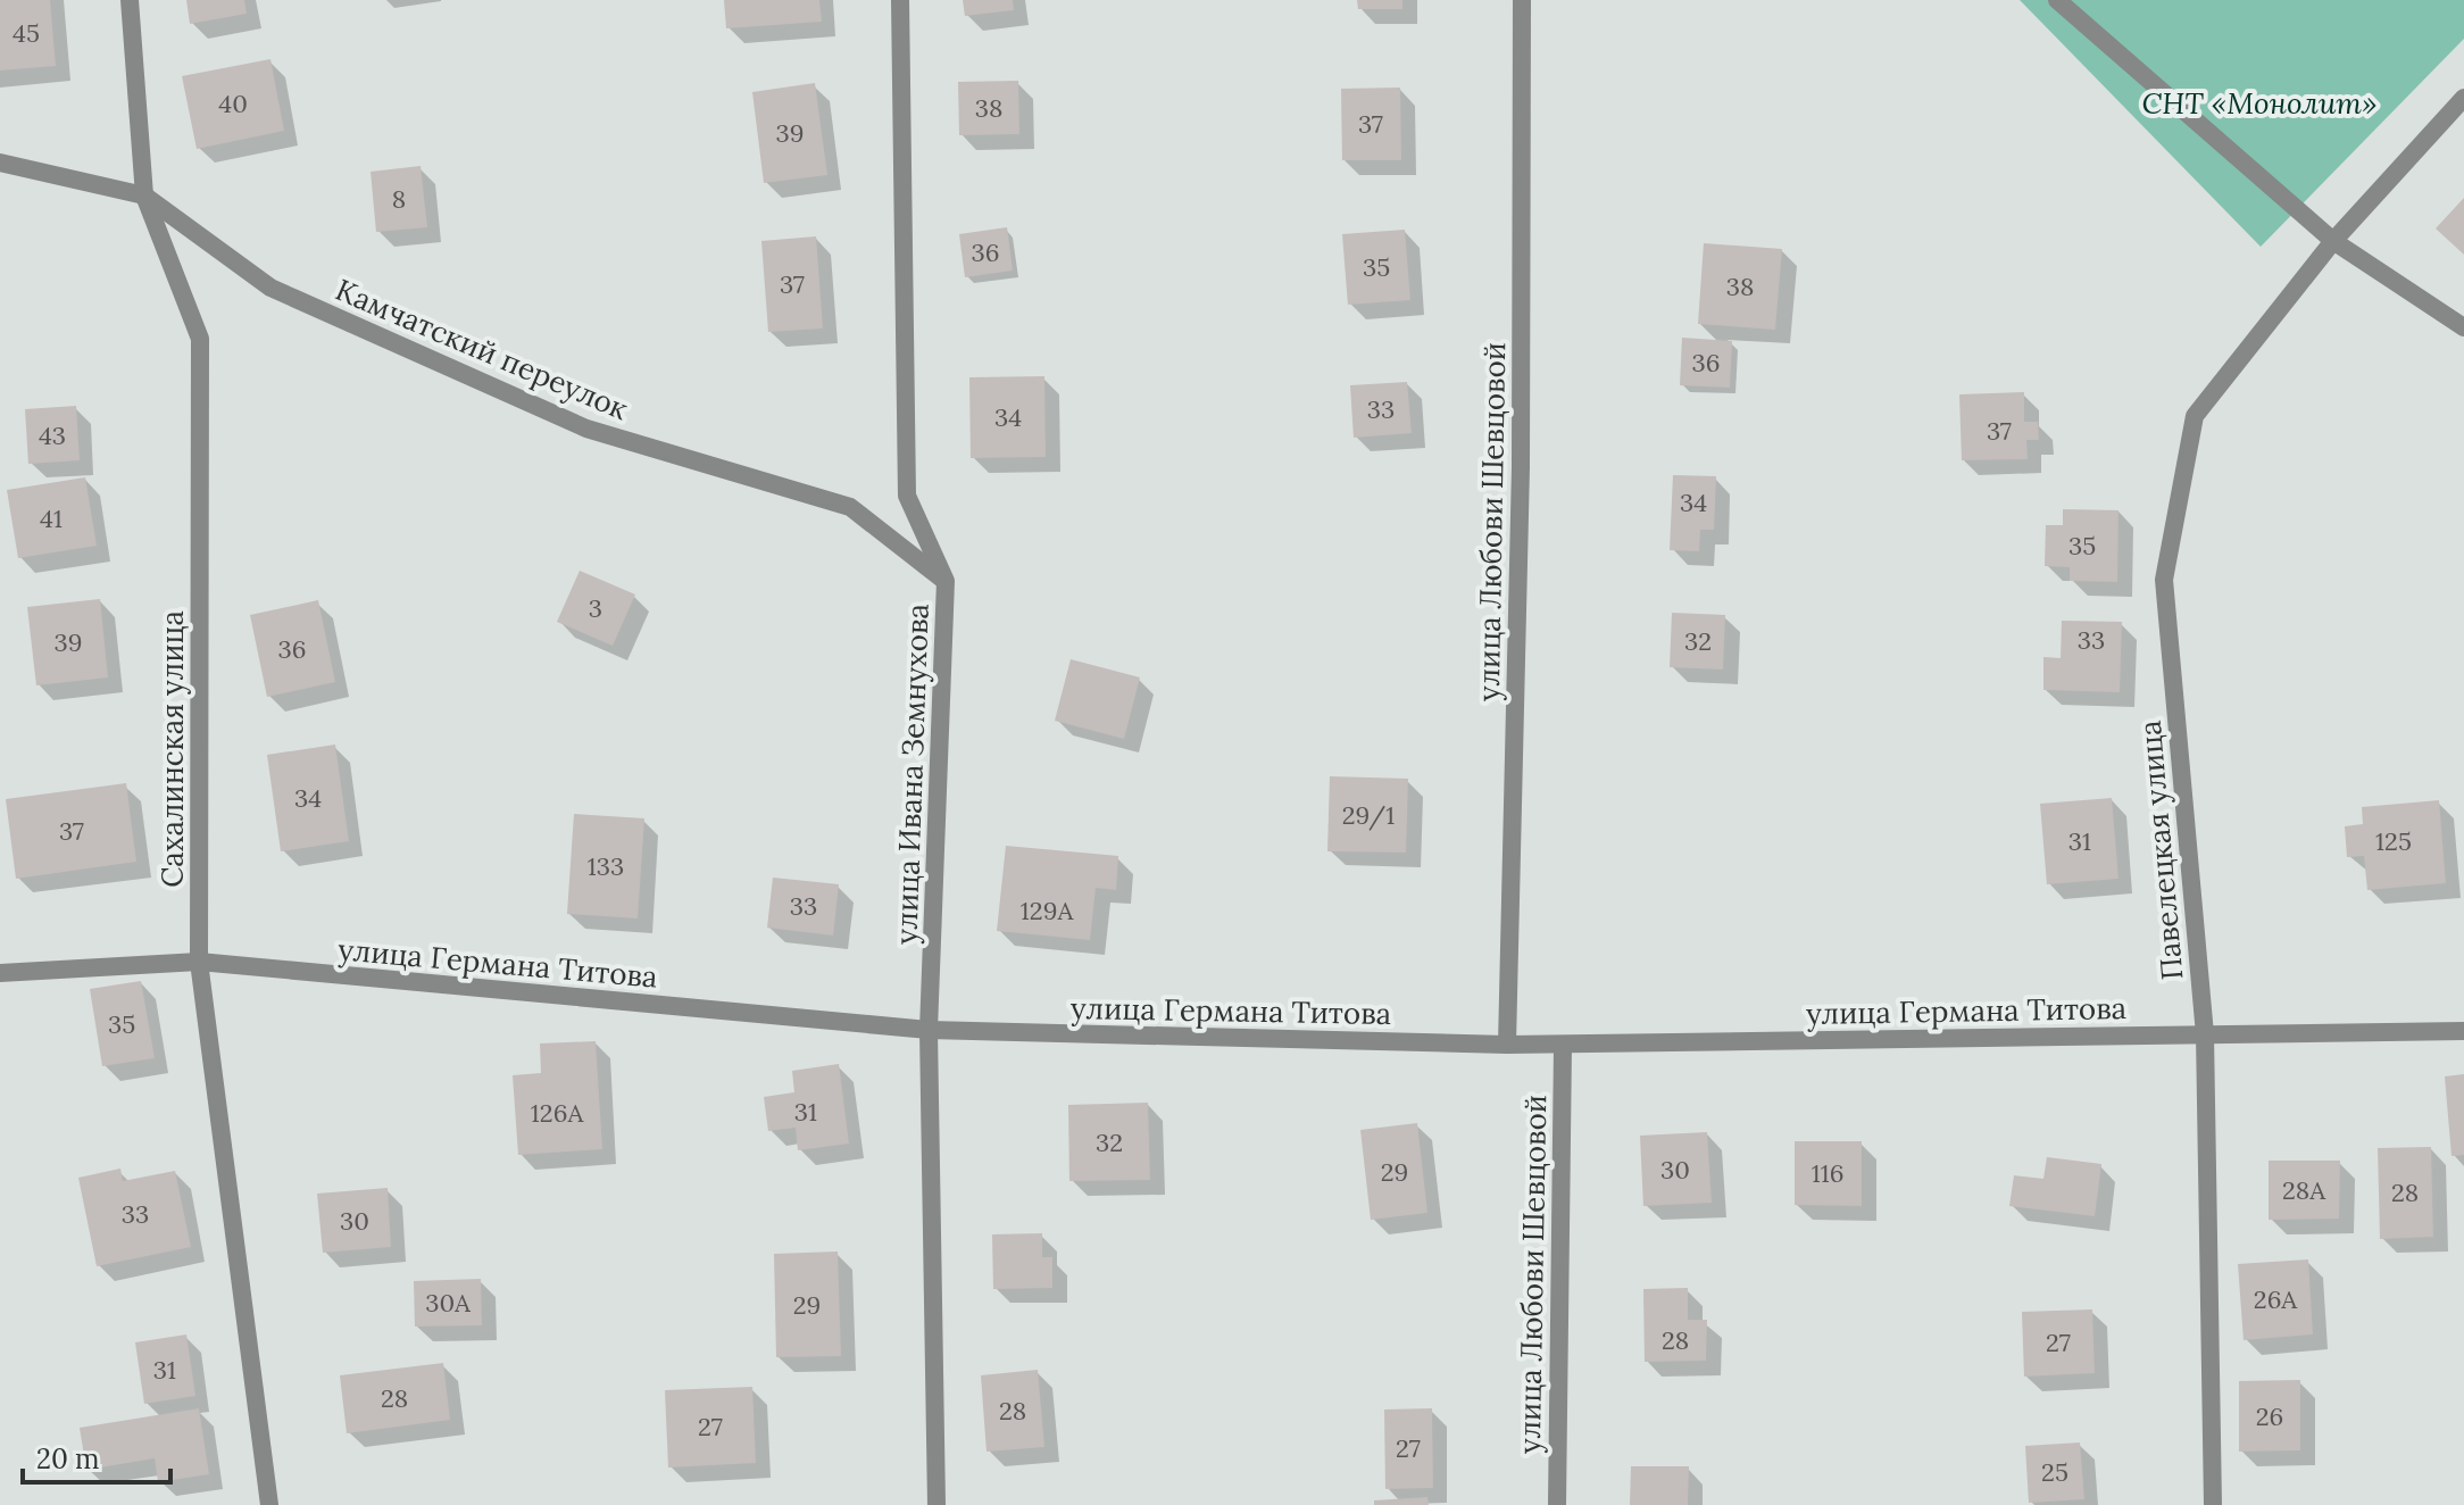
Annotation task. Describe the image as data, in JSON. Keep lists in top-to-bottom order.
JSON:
{
  "streets": {
    "street": [
      "Камчатский переулок",
      "улица Любови Шевцовой",
      "Сахалинская улица",
      "улица Ивана Земнухова",
      "Павелецкая улица",
      "улица Германа Титова"
    ]
  },
  "crossings": [
    ["Камчатский переулок", "Сахалинская улица"],
    ["Камчатский переулок", "улица Ивана Земнухова"],
    ["улица Любови Шевцовой", "улица Германа Титова"],
    ["Сахалинская улица", "улица Германа Титова"],
    ["улица Ивана Земнухова", "улица Германа Титова"],
    ["Павелецкая улица", "улица Германа Титова"]
  ],
  "parks": ["СНТ «Монолит»"],
  "house_numbers": [
    "45",
    "40",
    "38",
    "37",
    "39",
    "8",
    "36",
    "35",
    "37",
    "38",
    "36",
    "33",
    "34",
    "37",
    "43",
    "34",
    "41",
    "35",
    "3",
    "33",
    "32",
    "39",
    "36",
    "34",
    "29/1",
    "37",
    "31",
    "125",
    "133",
    "33",
    "129А",
    "35",
    "31",
    "126А",
    "32",
    "30",
    "29",
    "116",
    "28А",
    "28",
    "33",
    "30",
    "26А",
    "30А",
    "29",
    "28",
    "27",
    "31",
    "28",
    "28",
    "26",
    "27",
    "27",
    "25"
  ],
  "scale_bar": "20 m"
}
